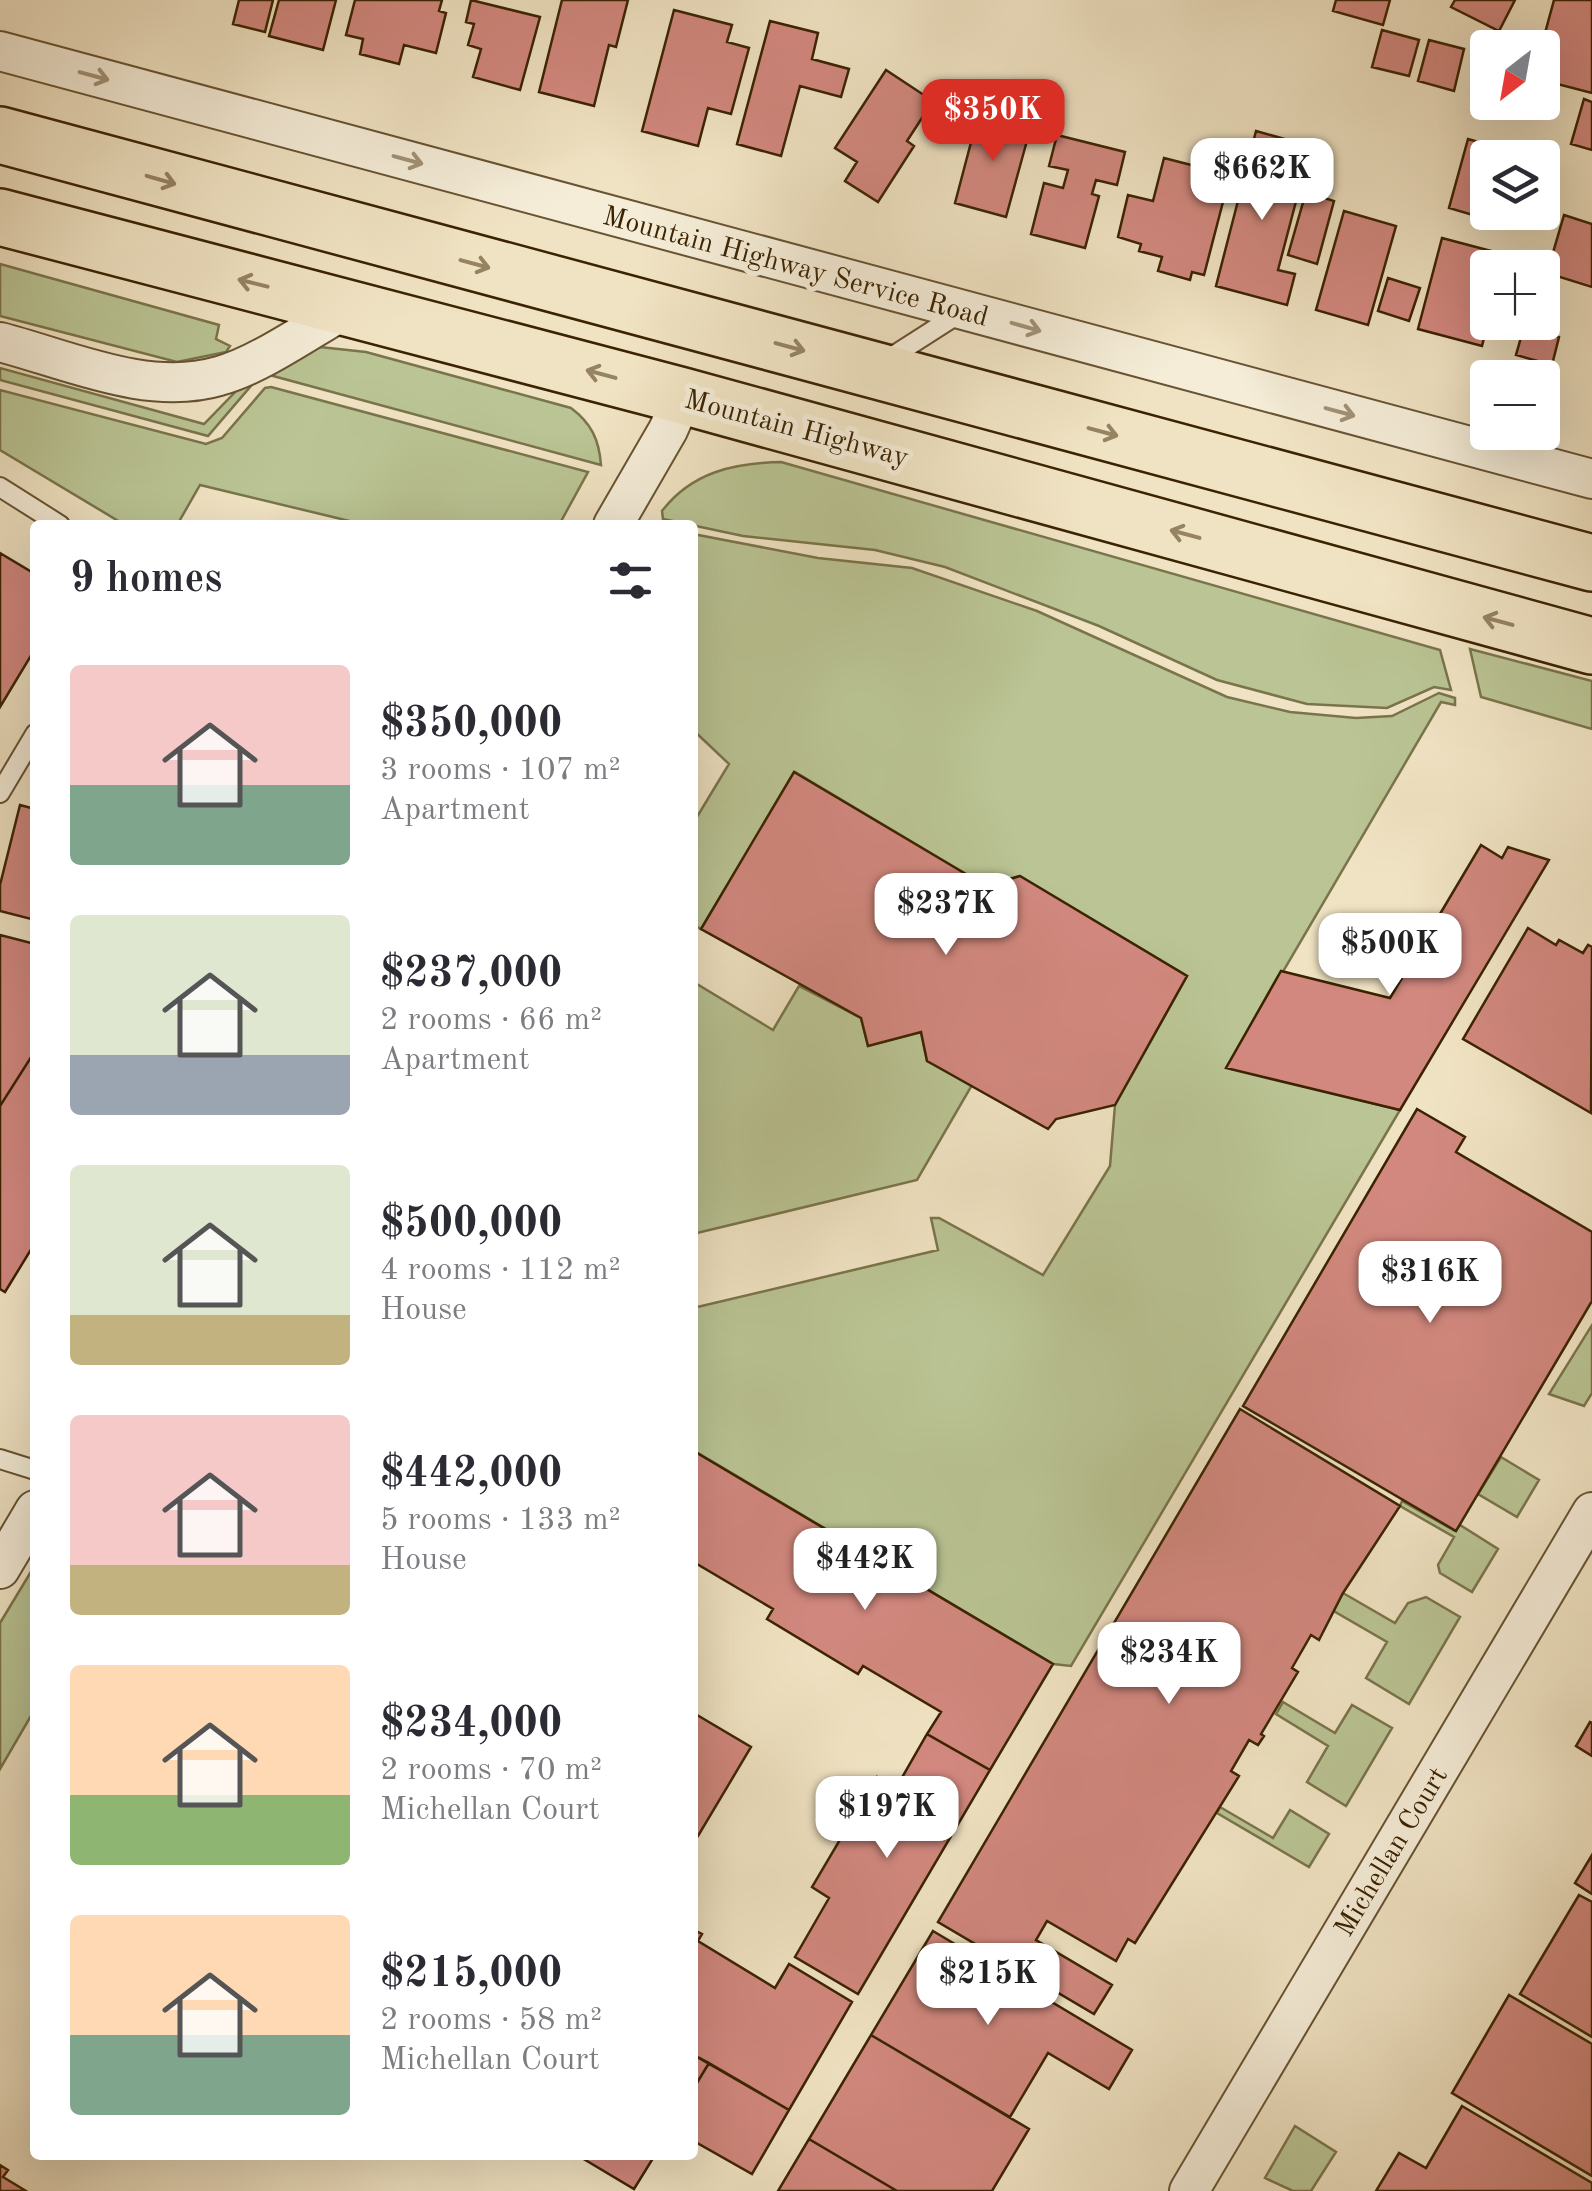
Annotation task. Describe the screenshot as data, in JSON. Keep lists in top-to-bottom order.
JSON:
{
  "streets": {
    "main road": ["Mountain Highway"],
    "street": ["Mountain Highway Service Road", "Michellan Court"]
  },
  "one_way": ["Mountain Highway Service Road"],
  "north": "bottom left",
  "page": {
    "map_buttons": ["+", "−"],
    "price": [
      "$350K",
      "$662K",
      "$237K",
      "$500K",
      "$316K",
      "$442K",
      "$234K",
      "$197K",
      "$215K"
    ],
    "heading": "9 homes",
    "list": [
      {
        "name": "$350,000",
        "note": "3 rooms · 107 m² · Apartment"
      },
      {
        "name": "$237,000",
        "note": "2 rooms · 66 m² · Apartment"
      },
      {
        "name": "$500,000",
        "note": "4 rooms · 112 m² · House"
      },
      {
        "name": "$442,000",
        "note": "5 rooms · 133 m² · House"
      },
      {
        "name": "$234,000",
        "note": "2 rooms · 70 m² · Michellan Court"
      },
      {
        "name": "$215,000",
        "note": "2 rooms · 58 m² · Michellan Court"
      }
    ]
  }
}
